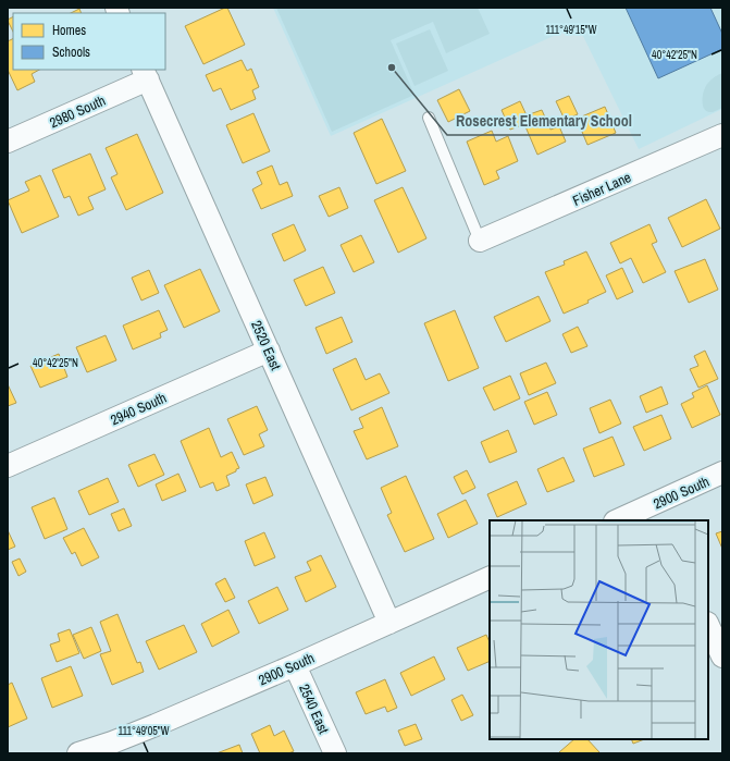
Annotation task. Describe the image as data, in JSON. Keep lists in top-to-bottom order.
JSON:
{
  "streets": {
    "street": [
      "2980 South",
      "Fisher Lane",
      "2520 East",
      "2940 South",
      "2900 South",
      "2540 East"
    ]
  },
  "crossings": [
    ["2980 South", "2520 East"],
    ["2520 East", "2940 South"],
    ["2520 East", "2900 South"],
    ["2900 South", "2540 East"]
  ],
  "places": ["Rosecrest Elementary School"],
  "legend": ["Homes", "Schools"],
  "coordinates": ["111°49'15\"W", "40°42'25\"N", "111°49'05\"W"]
}
